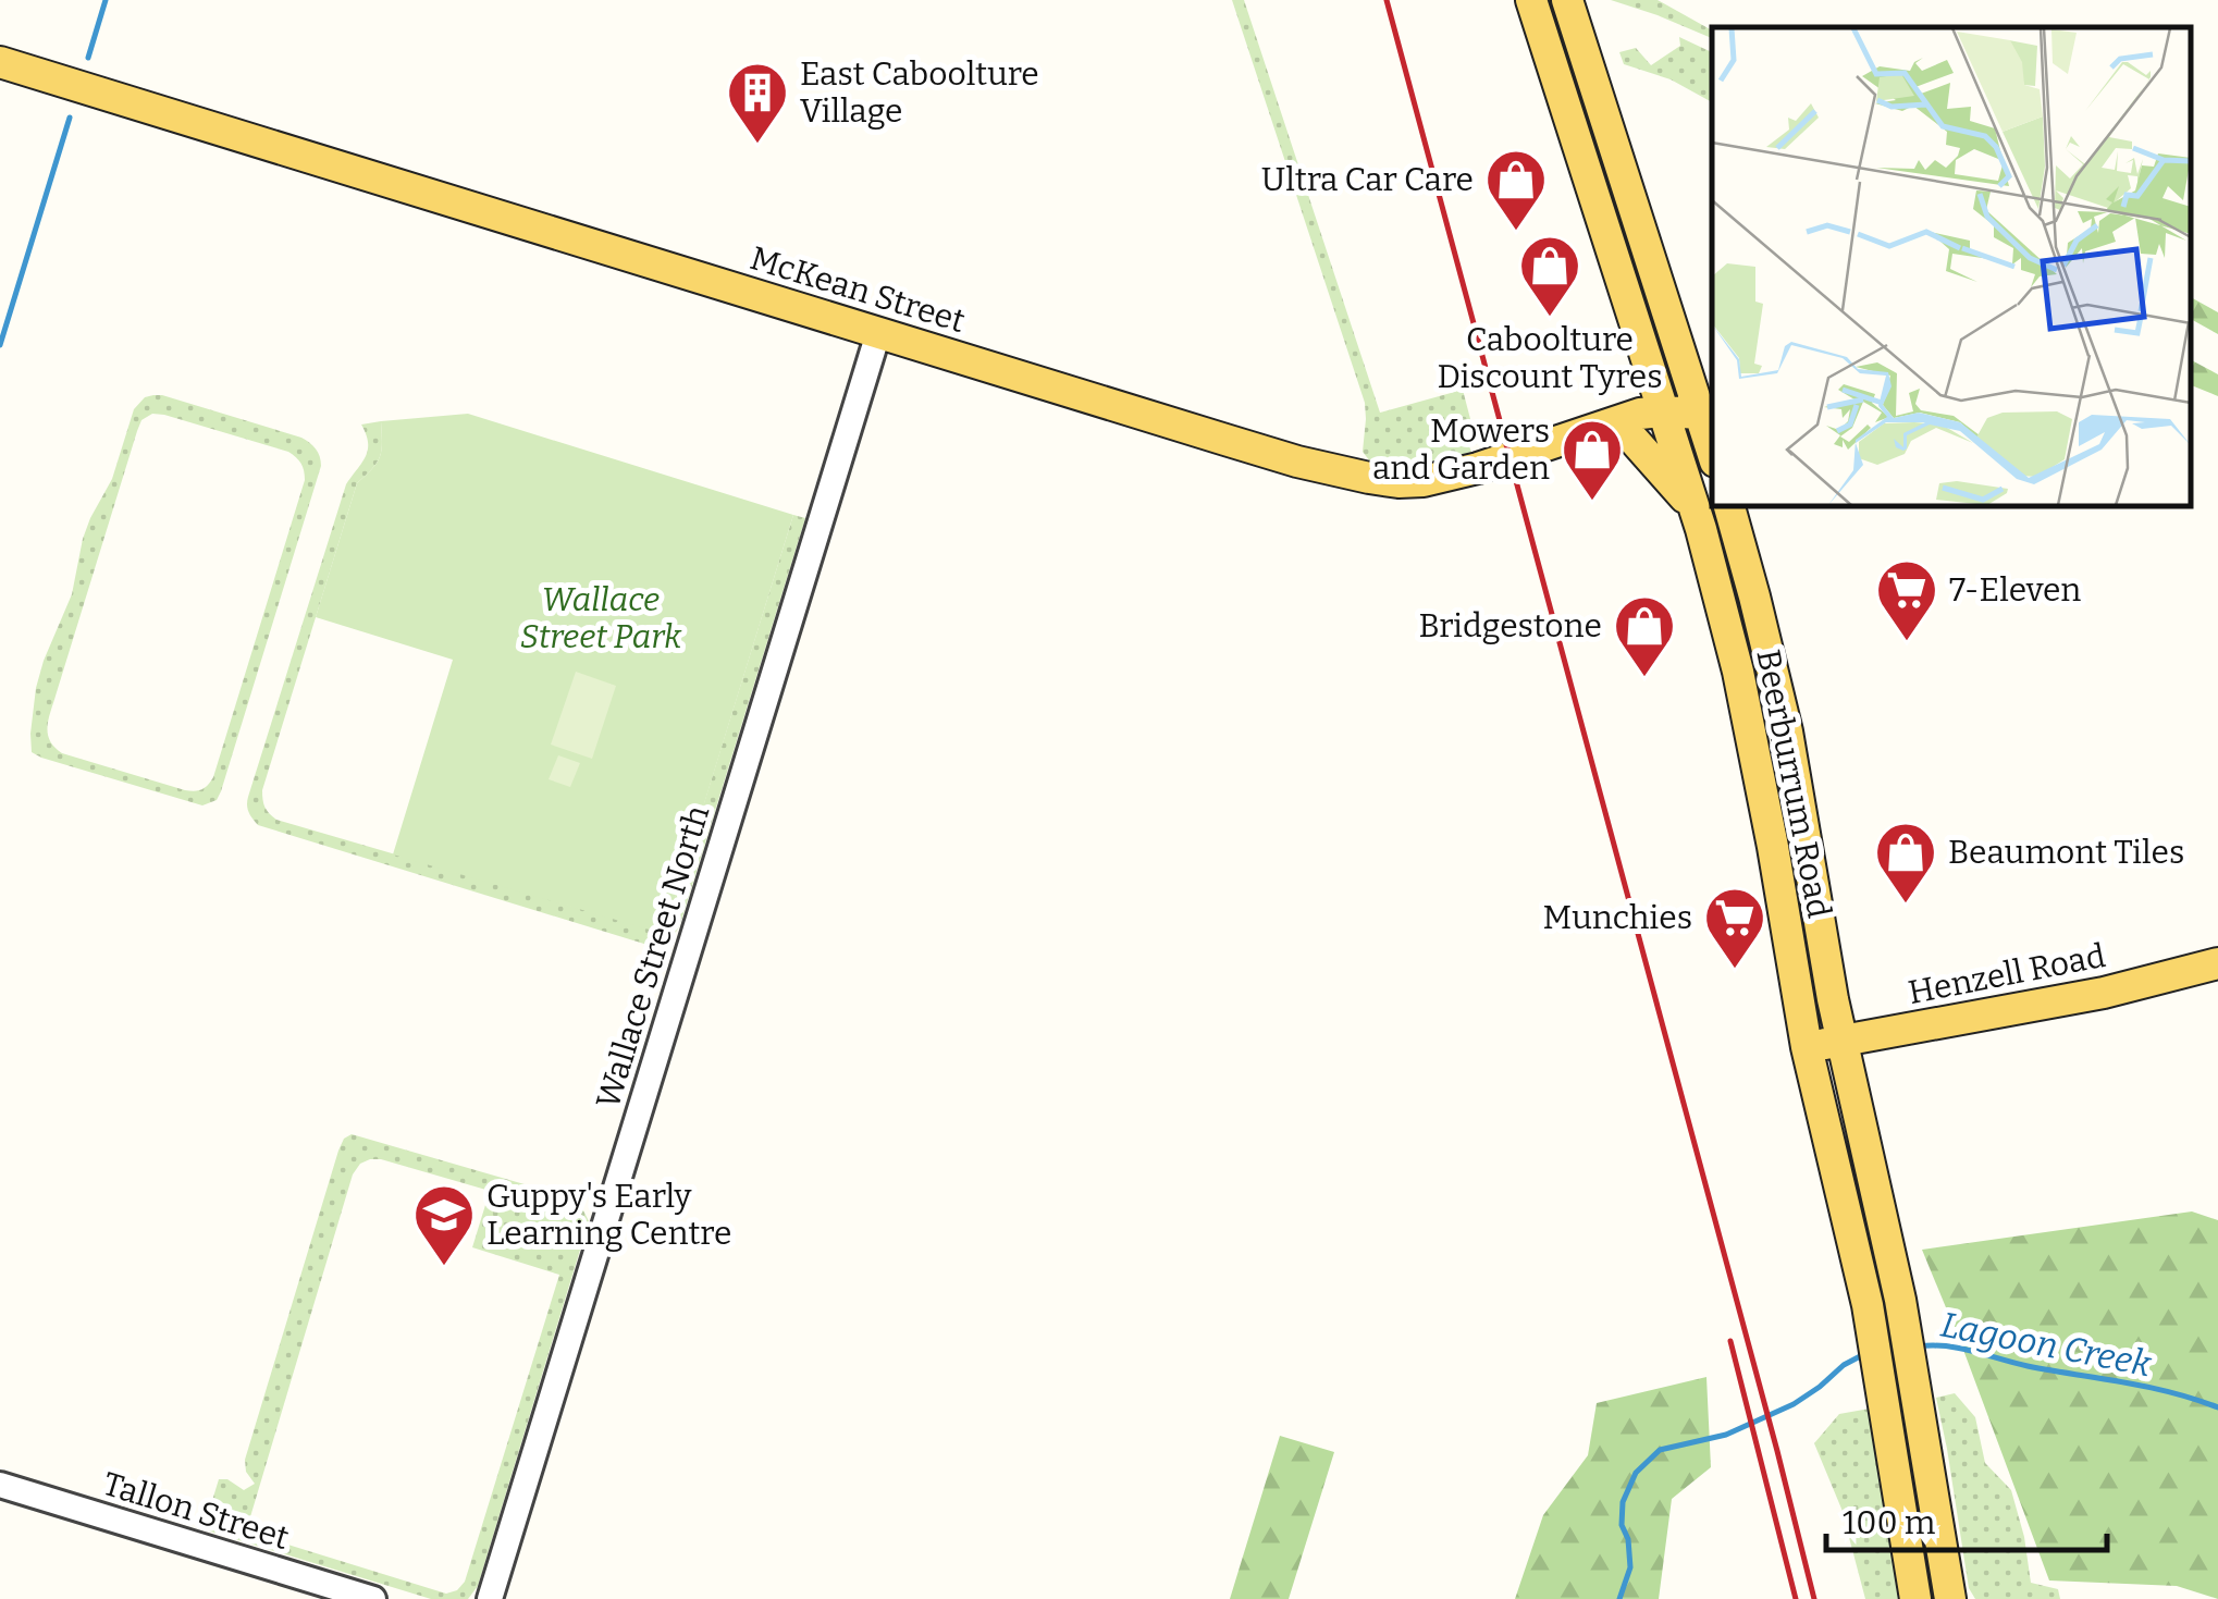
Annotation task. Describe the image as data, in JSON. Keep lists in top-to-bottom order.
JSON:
{
  "streets": {
    "main road": ["McKean Street", "Beerburrum Road", "Henzell Road"],
    "street": ["Wallace Street North", "Tallon Street"]
  },
  "crossings": [
    ["McKean Street", "Beerburrum Road"],
    ["McKean Street", "Wallace Street North"],
    ["Beerburrum Road", "Henzell Road"]
  ],
  "water": ["Lagoon Creek"],
  "parks": ["Wallace Street Park"],
  "places": {
    "building": ["East Caboolture Village"],
    "shop": [
      "Ultra Car Care",
      "Caboolture Discount Tyres",
      "Mowers and Garden",
      "Bridgestone",
      "Beaumont Tiles"
    ],
    "supermarket": ["7-Eleven", "Munchies"],
    "school or university": ["Guppy's Early Learning Centre"]
  },
  "scale_bar": "100 m"
}
